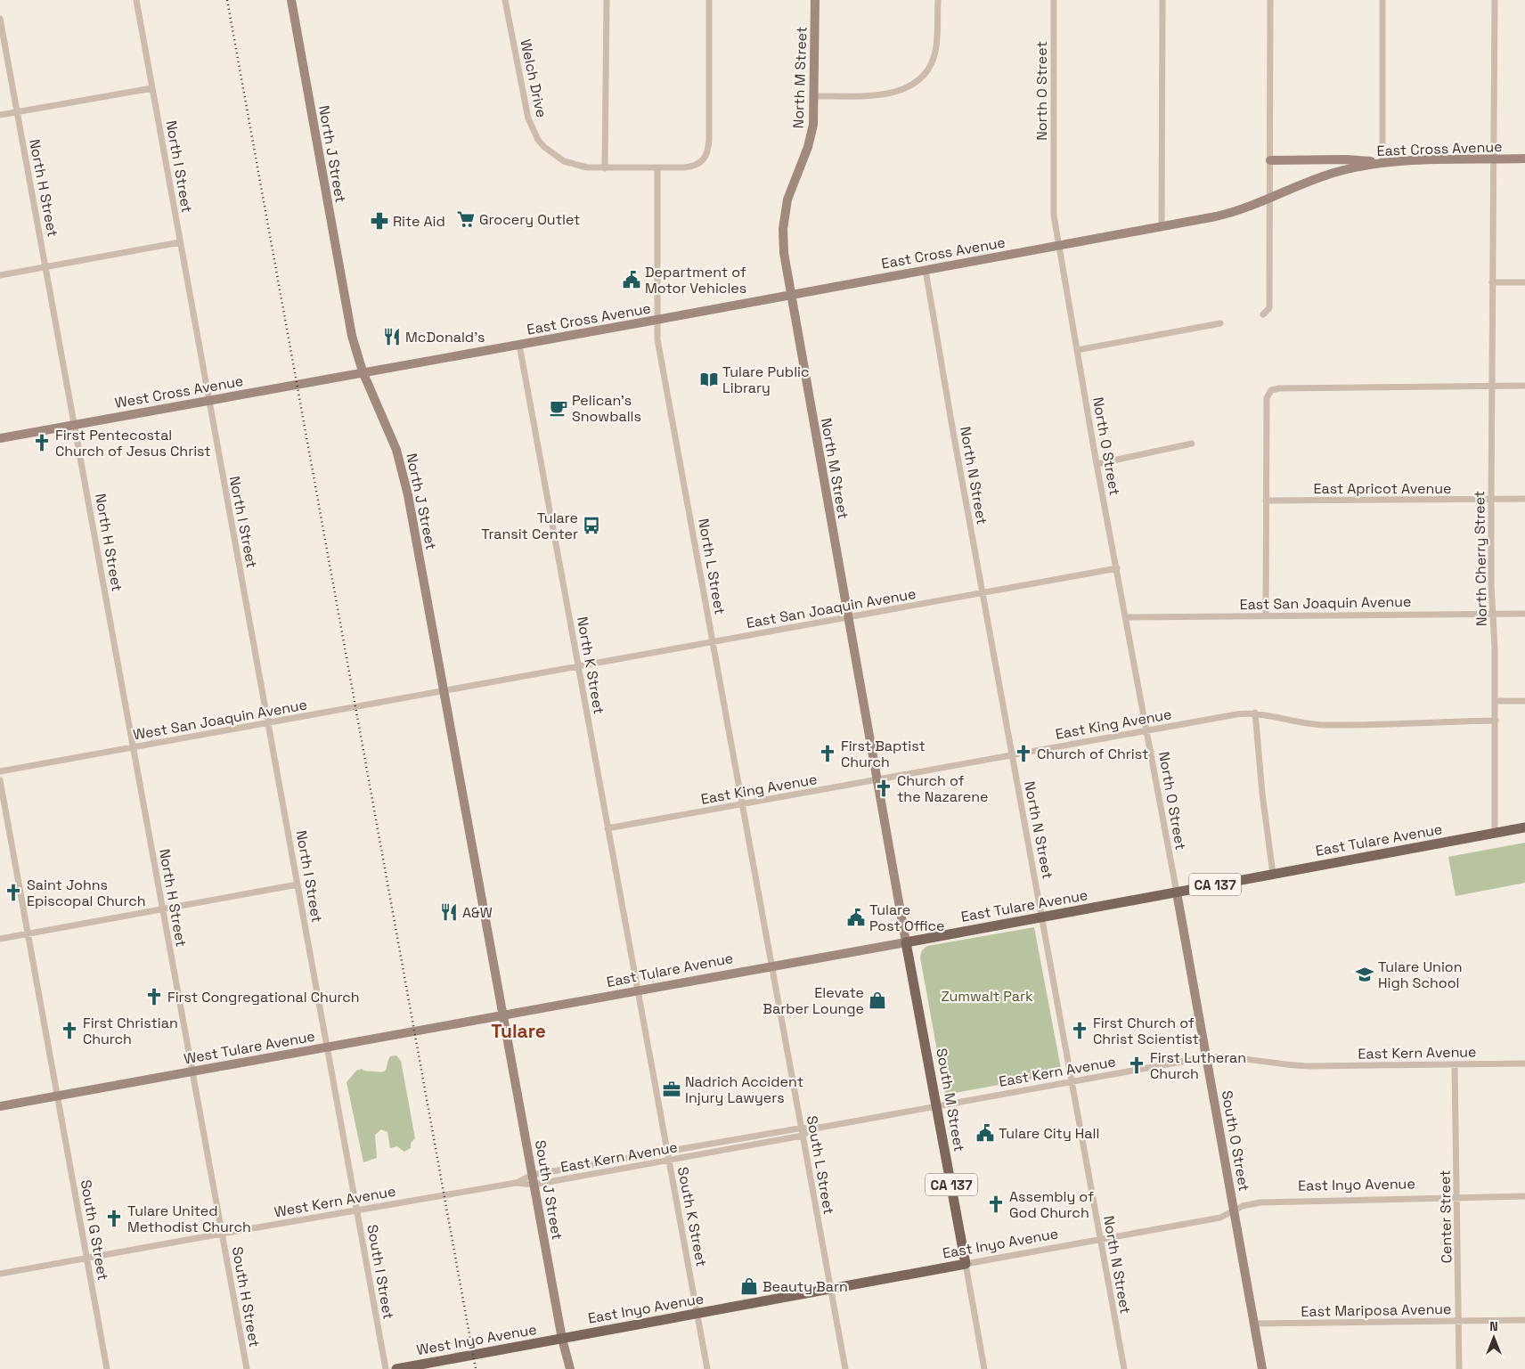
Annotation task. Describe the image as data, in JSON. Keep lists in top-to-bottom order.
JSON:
{
  "streets": {
    "main road": [
      "North M Street",
      "East Cross Avenue",
      "North J Street",
      "West Cross Avenue",
      "East Tulare Avenue",
      "CA 137",
      "West Tulare Avenue",
      "South M Street",
      "South O Street",
      "East Inyo Avenue",
      "South J Street",
      "West Inyo Avenue"
    ],
    "street": [
      "Welch Drive",
      "North O Street",
      "North I Street",
      "North H Street",
      "North N Street",
      "East Apricot Avenue",
      "North Cherry Street",
      "North L Street",
      "East San Joaquin Avenue",
      "North K Street",
      "West San Joaquin Avenue",
      "East King Avenue",
      "East Kern Avenue",
      "South L Street",
      "West Kern Avenue",
      "South K Street",
      "Center Street",
      "South G Street",
      "South I Street",
      "South H Street",
      "East Mariposa Avenue"
    ]
  },
  "crossings": [
    ["North M Street", "East Cross Avenue"],
    ["North M Street", "East San Joaquin Avenue"],
    ["North M Street", "East King Avenue"],
    ["North M Street", "East Tulare Avenue"],
    ["North M Street", "South M Street"],
    ["Welch Drive", "North L Street"],
    ["North O Street", "East Cross Avenue"],
    ["North O Street", "East San Joaquin Avenue"],
    ["North O Street", "East King Avenue"],
    ["North O Street", "East Tulare Avenue"],
    ["North O Street", "South O Street"],
    ["East Cross Avenue", "North J Street"],
    ["East Cross Avenue", "West Cross Avenue"],
    ["East Cross Avenue", "North N Street"],
    ["East Cross Avenue", "North Cherry Street"],
    ["East Cross Avenue", "North L Street"],
    ["East Cross Avenue", "North K Street"],
    ["North J Street", "West Cross Avenue"],
    ["North J Street", "East San Joaquin Avenue"],
    ["North J Street", "West San Joaquin Avenue"],
    ["North J Street", "East Tulare Avenue"],
    ["North J Street", "West Tulare Avenue"],
    ["North J Street", "South J Street"],
    ["North I Street", "West Cross Avenue"],
    ["North I Street", "West San Joaquin Avenue"],
    ["North I Street", "West Tulare Avenue"],
    ["North I Street", "South I Street"],
    ["North H Street", "West Cross Avenue"],
    ["North H Street", "West San Joaquin Avenue"],
    ["North H Street", "West Tulare Avenue"],
    ["North H Street", "South H Street"],
    ["North N Street", "East San Joaquin Avenue"],
    ["North N Street", "East King Avenue"],
    ["North N Street", "East Tulare Avenue"],
    ["North N Street", "East Kern Avenue"],
    ["North N Street", "East Inyo Avenue"],
    ["East Apricot Avenue", "North Cherry Street"],
    ["North Cherry Street", "East San Joaquin Avenue"],
    ["North Cherry Street", "East King Avenue"],
    ["North Cherry Street", "East Tulare Avenue"],
    ["North L Street", "East San Joaquin Avenue"],
    ["North L Street", "East King Avenue"],
    ["North L Street", "East Tulare Avenue"],
    ["North L Street", "South L Street"],
    ["East San Joaquin Avenue", "North K Street"],
    ["East San Joaquin Avenue", "West San Joaquin Avenue"],
    ["North K Street", "East King Avenue"],
    ["North K Street", "East Tulare Avenue"],
    ["North K Street", "South K Street"],
    ["East Tulare Avenue", "West Tulare Avenue"],
    ["East Tulare Avenue", "South M Street"],
    ["East Tulare Avenue", "South O Street"],
    ["East Tulare Avenue", "South L Street"],
    ["East Tulare Avenue", "South J Street"],
    ["East Tulare Avenue", "South K Street"],
    ["West Tulare Avenue", "South J Street"],
    ["West Tulare Avenue", "South G Street"],
    ["West Tulare Avenue", "South I Street"],
    ["West Tulare Avenue", "South H Street"],
    ["East Kern Avenue", "South M Street"],
    ["East Kern Avenue", "South O Street"],
    ["East Kern Avenue", "South L Street"],
    ["East Kern Avenue", "South J Street"],
    ["East Kern Avenue", "West Kern Avenue"],
    ["East Kern Avenue", "South K Street"],
    ["East Kern Avenue", "Center Street"],
    ["South M Street", "East Inyo Avenue"],
    ["South O Street", "East Inyo Avenue"],
    ["South O Street", "East Mariposa Avenue"],
    ["South L Street", "East Inyo Avenue"],
    ["East Inyo Avenue", "South J Street"],
    ["East Inyo Avenue", "South K Street"],
    ["East Inyo Avenue", "Center Street"],
    ["East Inyo Avenue", "West Inyo Avenue"],
    ["South J Street", "West Inyo Avenue"],
    ["West Kern Avenue", "South G Street"],
    ["West Kern Avenue", "South I Street"],
    ["West Kern Avenue", "South H Street"],
    ["Center Street", "East Mariposa Avenue"]
  ],
  "districts": ["Tulare"],
  "parks": ["Zumwalt Park"],
  "places": {
    "supermarket": ["Grocery Outlet"],
    "pharmacy": ["Rite Aid"],
    "public building": ["Department of Motor Vehicles", "Tulare Post Office", "Tulare City Hall"],
    "restaurant": ["McDonald's", "A&W"],
    "library": ["Tulare Public Library"],
    "cafe": ["Pelican's Snowballs"],
    "church": [
      "First Pentecostal Church of Jesus Christ",
      "First Baptist Church",
      "Church of Christ",
      "Church of the Nazarene",
      "Saint Johns Episcopal Church",
      "First Congregational Church",
      "First Christian Church",
      "First Church of Christ Scientist",
      "First Lutheran Church",
      "Assembly of God Church",
      "Tulare United Methodist Church"
    ],
    "bus stop": ["Tulare Transit Center"],
    "school or university": ["Tulare Union High School"],
    "shop": ["Elevate Barber Lounge", "Beauty Barn"],
    "office": ["Nadrich Accident Injury Lawyers"]
  },
  "north": "top"
}
